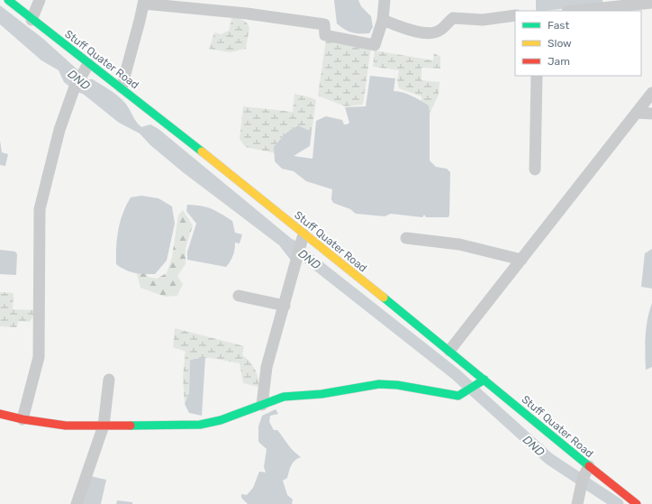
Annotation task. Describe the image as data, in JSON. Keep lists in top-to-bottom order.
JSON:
{
  "streets": {
    "street": ["Stuff Quater Road"]
  },
  "water": ["DND"],
  "legend": ["Fast", "Slow", "Jam"]
}
